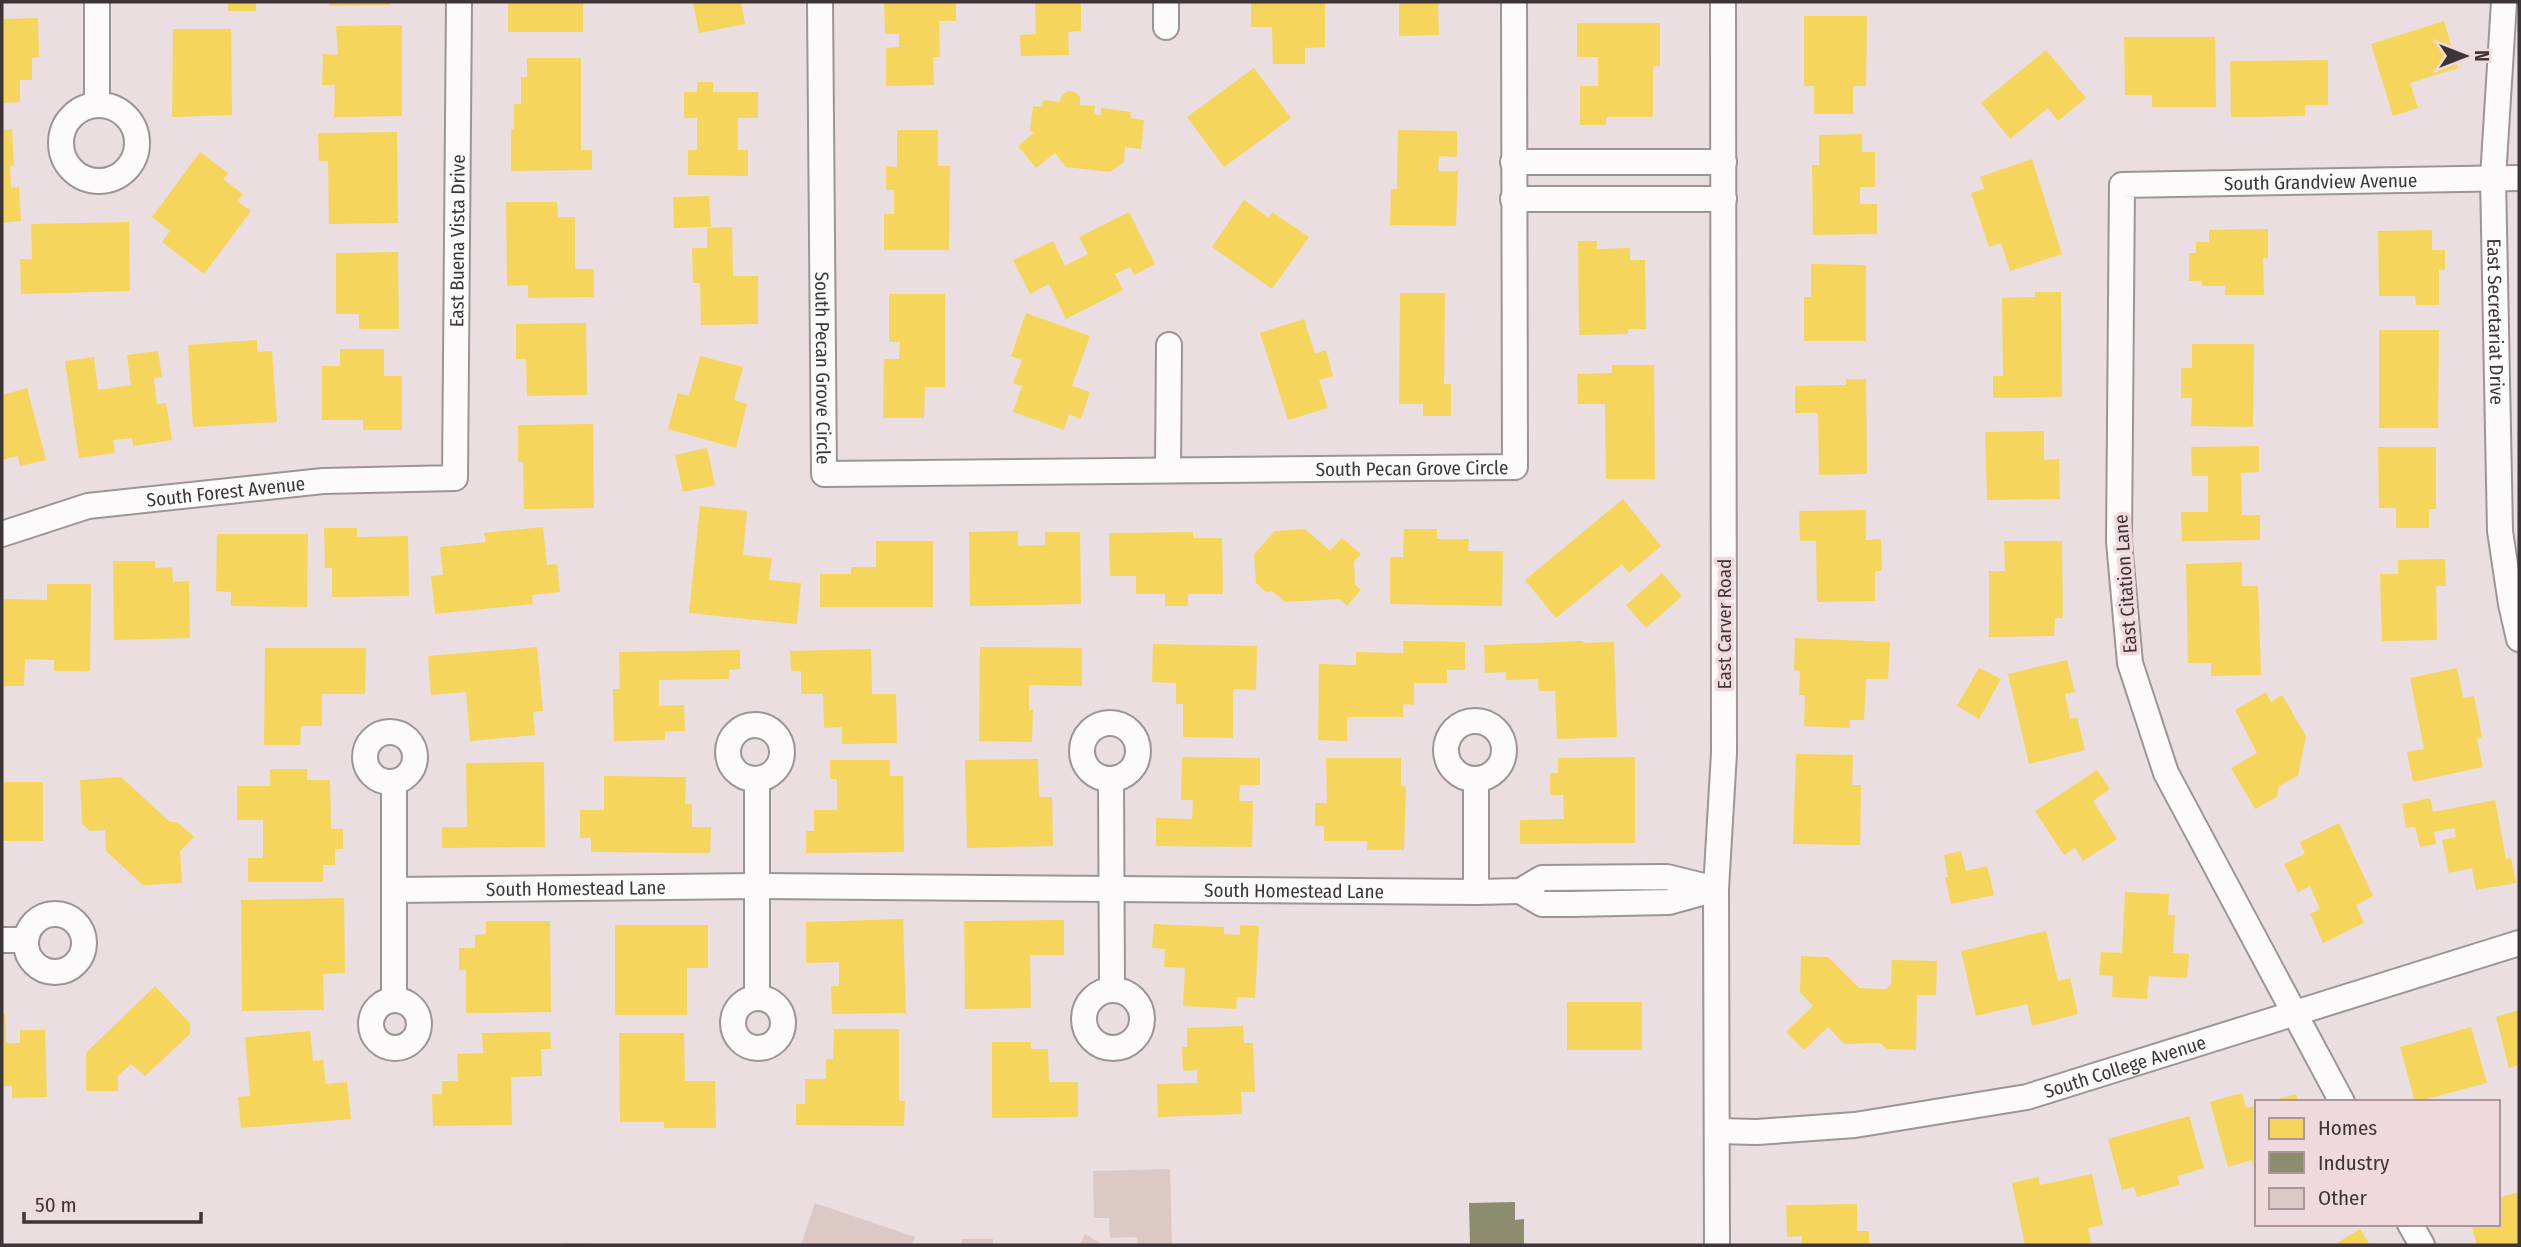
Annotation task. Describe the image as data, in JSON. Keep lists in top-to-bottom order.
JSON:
{
  "streets": {
    "street": [
      "South Grandview Avenue",
      "East Buena Vista Drive",
      "East Secretariat Drive",
      "South Pecan Grove Circle",
      "South Forest Avenue",
      "East Citation Lane",
      "East Carver Road",
      "South Homestead Lane",
      "South College Avenue"
    ]
  },
  "crossings": [
    ["South Grandview Avenue", "East Secretariat Drive"],
    ["South Grandview Avenue", "East Citation Lane"],
    ["East Buena Vista Drive", "South Forest Avenue"],
    ["East Citation Lane", "South College Avenue"],
    ["East Carver Road", "South Homestead Lane"],
    ["East Carver Road", "South College Avenue"]
  ],
  "legend": ["Homes", "Industry", "Other"],
  "scale_bar": "50 m",
  "north": "right"
}
